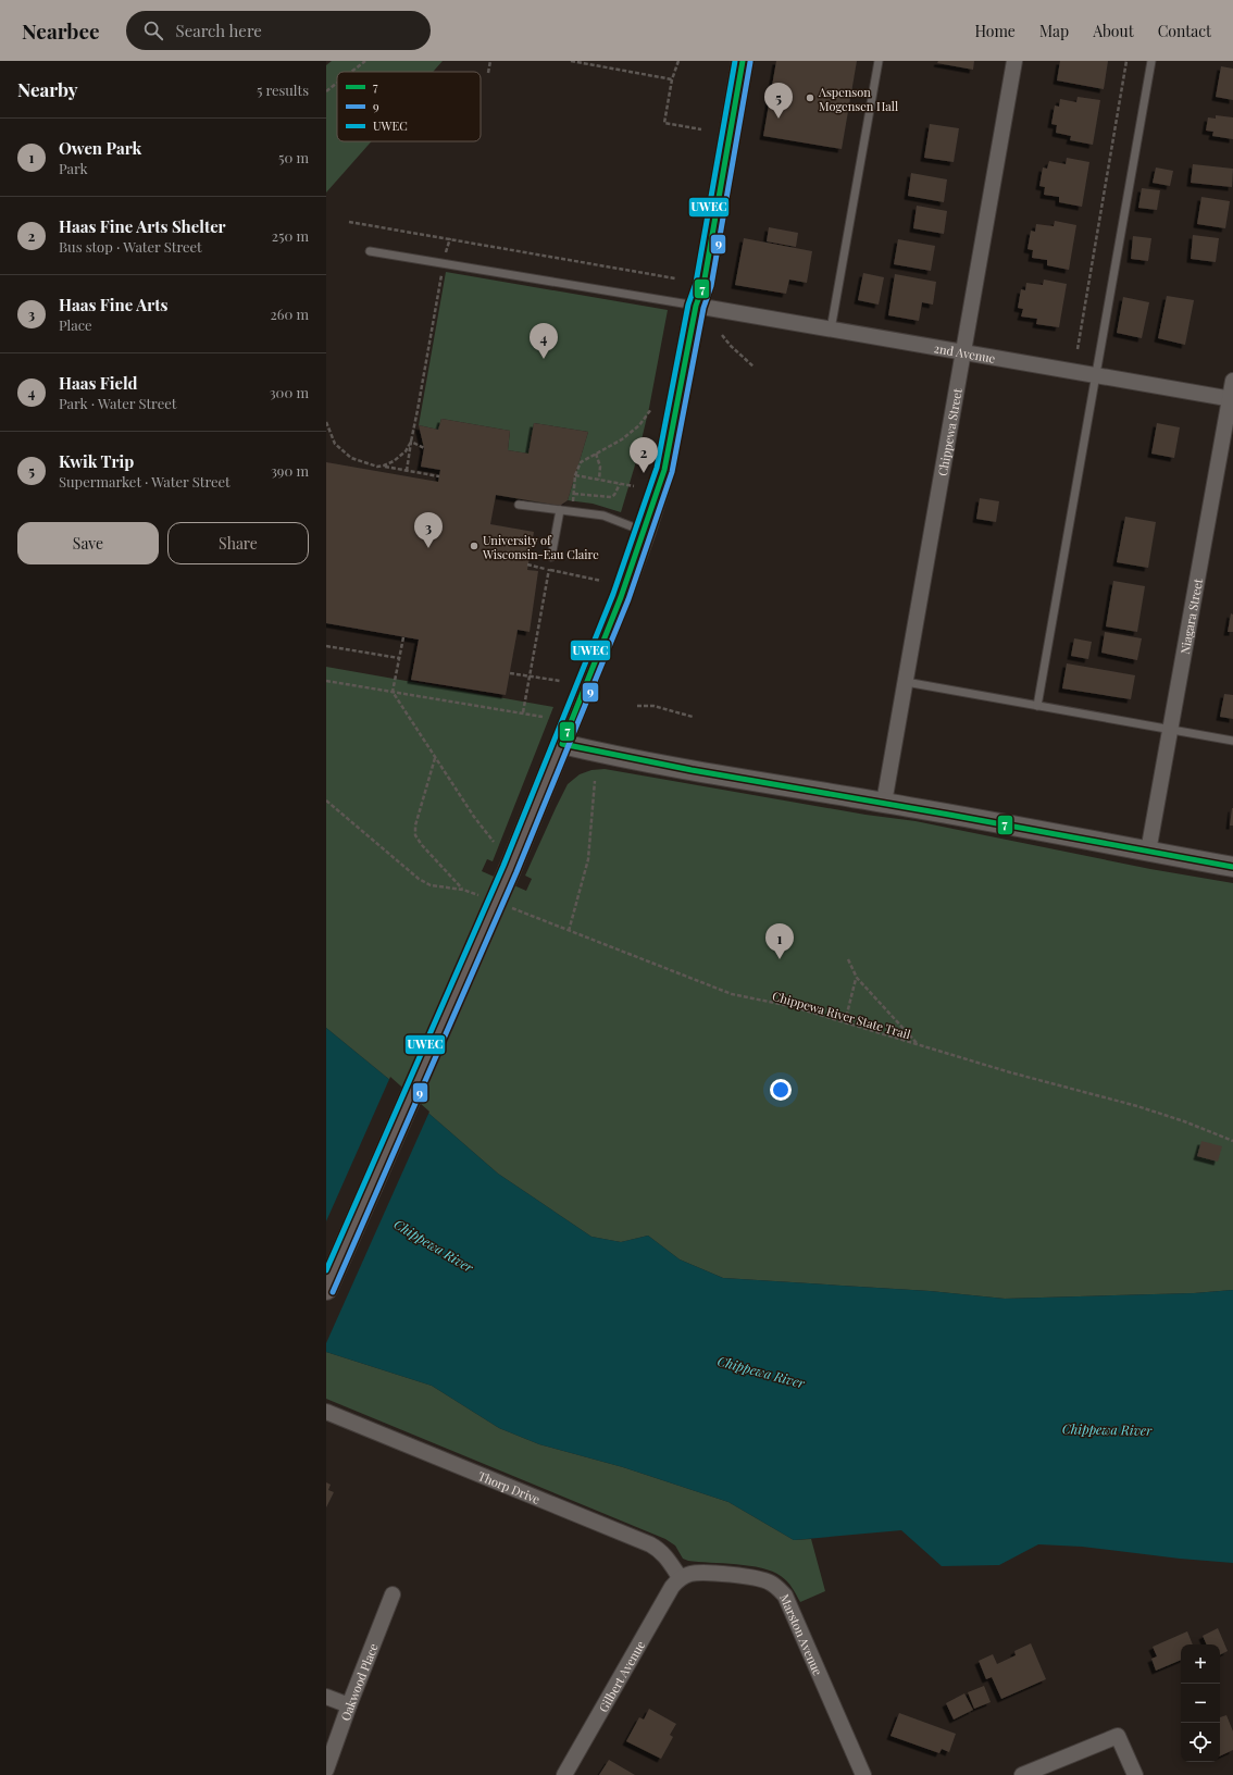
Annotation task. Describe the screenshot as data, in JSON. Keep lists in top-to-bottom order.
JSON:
{
  "streets": {
    "street": [
      "2nd Avenue",
      "Chippewa Street",
      "Niagara Street",
      "Thorp Drive",
      "Marston Avenue",
      "Gilbert Avenue",
      "Oakwood Place"
    ],
    "path": ["Chippewa River State Trail"]
  },
  "crossings": [
    ["2nd Avenue", "Chippewa Street"],
    ["2nd Avenue", "Niagara Street"],
    ["Thorp Drive", "Marston Avenue"],
    ["Thorp Drive", "Gilbert Avenue"],
    ["Marston Avenue", "Gilbert Avenue"]
  ],
  "water": ["Chippewa River"],
  "places": ["Aspenson Mogensen Hall", "University of Wisconsin-Eau Claire"],
  "lines": ["transit line 7", "transit line UWEC", "transit line 9"],
  "legend": ["7", "9", "UWEC"],
  "page": {
    "header": "Nearbee",
    "search": "Search here",
    "nav": [
      "Home",
      "Map",
      "About",
      "Contact"
    ],
    "heading": ["Nearby", "5 results"],
    "pins": [
      "5",
      "4",
      "2",
      "3",
      "1"
    ],
    "list": [
      {
        "mark": "1",
        "name": "Owen Park",
        "note": "Park",
        "value": "50 m"
      },
      {
        "mark": "2",
        "name": "Haas Fine Arts Shelter",
        "note": "Bus stop · Water Street",
        "value": "250 m"
      },
      {
        "mark": "3",
        "name": "Haas Fine Arts",
        "note": "Place",
        "value": "260 m"
      },
      {
        "mark": "4",
        "name": "Haas Field",
        "note": "Park · Water Street",
        "value": "300 m"
      },
      {
        "mark": "5",
        "name": "Kwik Trip",
        "note": "Supermarket · Water Street",
        "value": "390 m"
      }
    ],
    "buttons": ["Save", "Share"],
    "map_buttons": ["+", "−"]
  }
}
